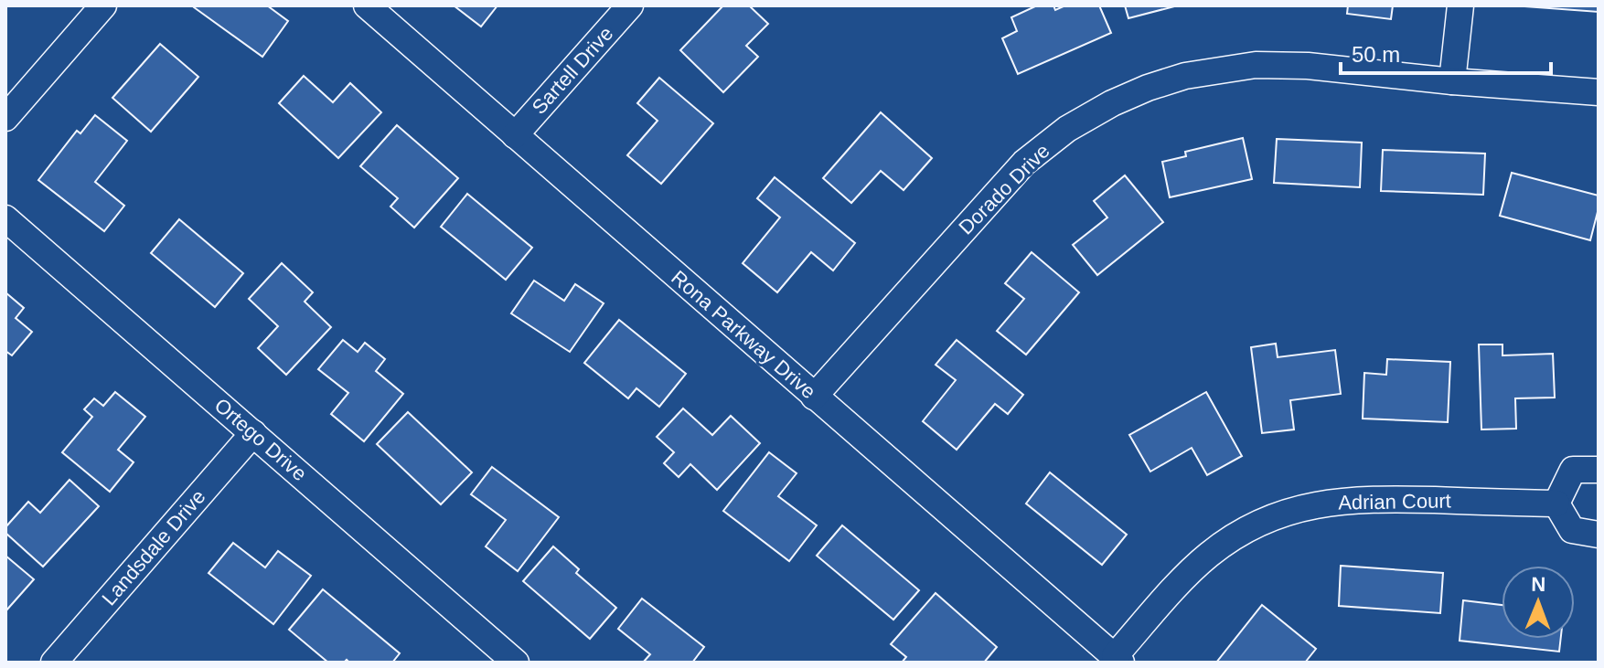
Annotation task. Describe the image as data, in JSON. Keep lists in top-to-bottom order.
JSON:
{
  "streets": {
    "street": [
      "Sartell Drive",
      "Dorado Drive",
      "Rona Parkway Drive",
      "Ortego Drive",
      "Adrian Court",
      "Landsdale Drive"
    ]
  },
  "crossings": [
    ["Sartell Drive", "Rona Parkway Drive"],
    ["Dorado Drive", "Rona Parkway Drive"],
    ["Rona Parkway Drive", "Adrian Court"],
    ["Ortego Drive", "Landsdale Drive"]
  ],
  "scale_bar": "50 m",
  "north": "top"
}
